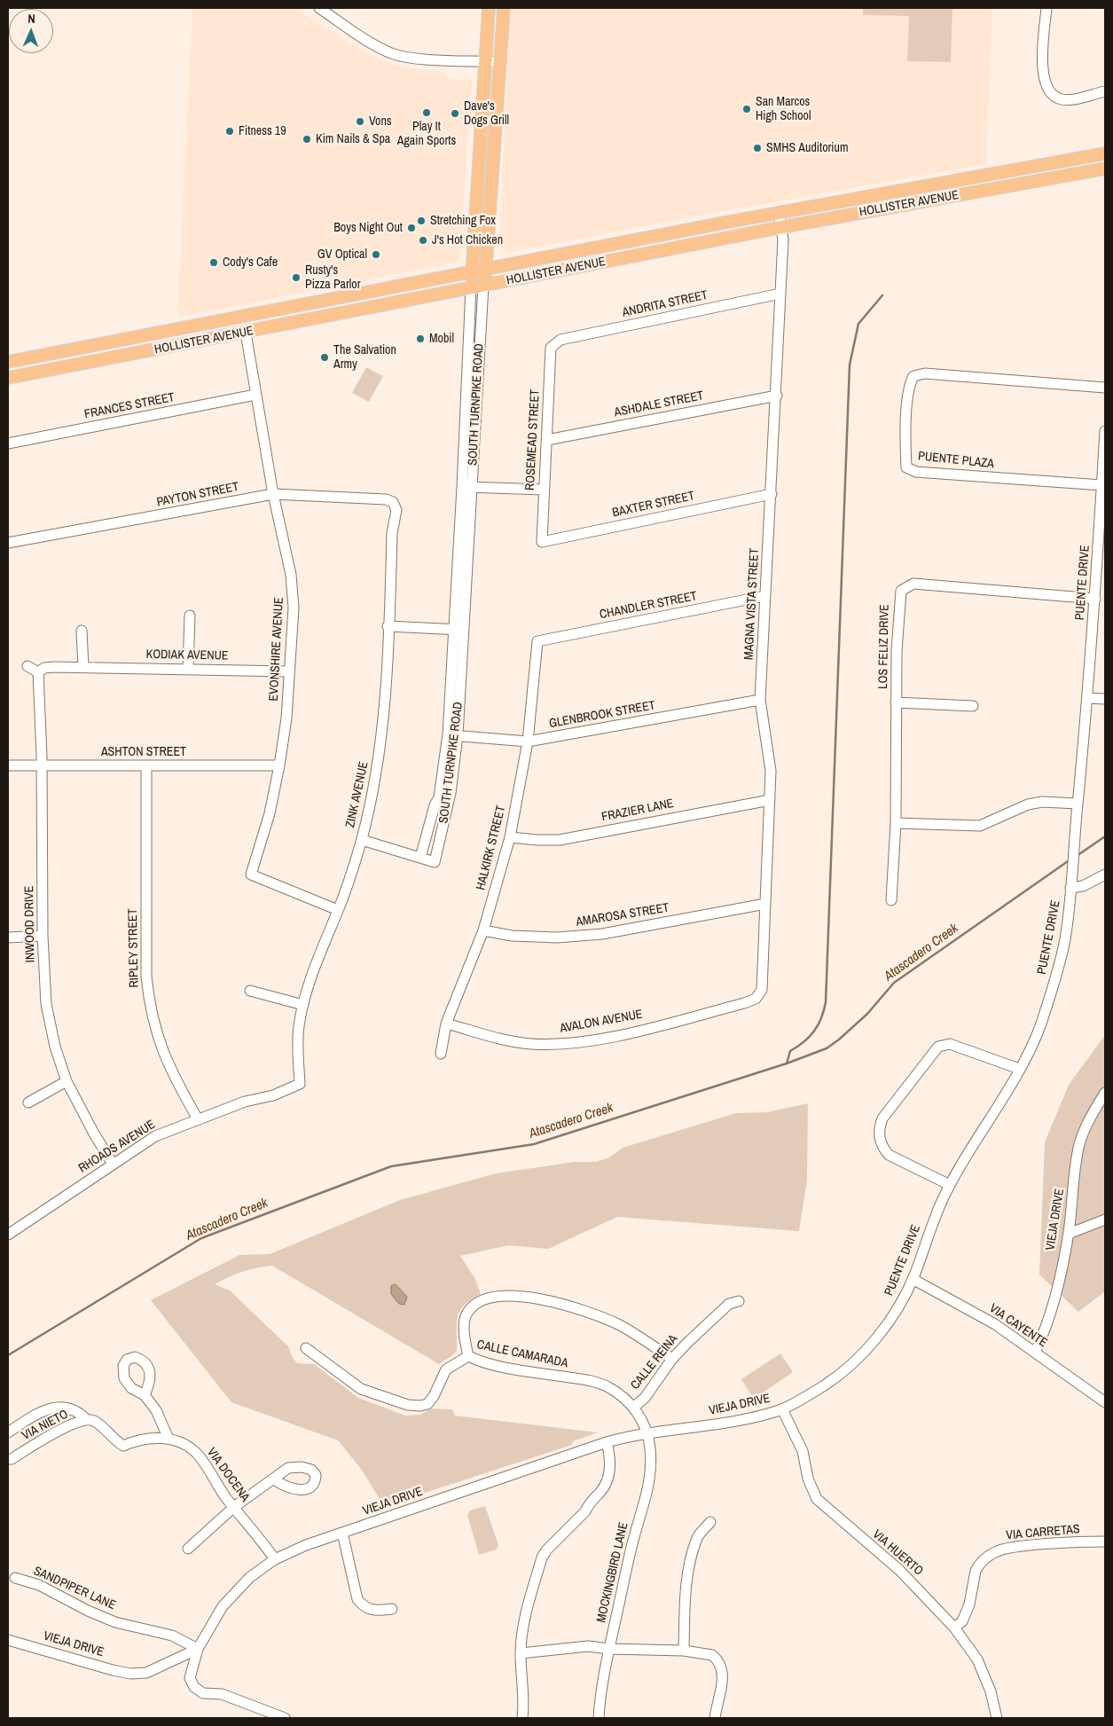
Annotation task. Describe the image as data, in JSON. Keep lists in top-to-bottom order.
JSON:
{
  "streets": {
    "main road": ["HOLLISTER AVENUE", "SOUTH TURNPIKE ROAD"],
    "street": [
      "ANDRITA STREET",
      "ASHDALE STREET",
      "FRANCES STREET",
      "ROSEMEAD STREET",
      "PUENTE PLAZA",
      "PAYTON STREET",
      "BAXTER STREET",
      "PUENTE DRIVE",
      "MAGNA VISTA STREET",
      "CHANDLER STREET",
      "LOS FELIZ DRIVE",
      "EVONSHIRE AVENUE",
      "KODIAK AVENUE",
      "GLENBROOK STREET",
      "ASHTON STREET",
      "ZINK AVENUE",
      "FRAZIER LANE",
      "HALKIRK STREET",
      "AMAROSA STREET",
      "INWOOD DRIVE",
      "RIPLEY STREET",
      "AVALON AVENUE",
      "RHOADS AVENUE",
      "VIEJA DRIVE",
      "VIA CAYENTE",
      "CALLE CAMARADA",
      "CALLE REINA",
      "VIA NIETO",
      "VIA DOCENA",
      "VIA CARRETAS",
      "VIA HUERTO",
      "MOCKINGBIRD LANE",
      "SANDPIPER LANE"
    ]
  },
  "crossings": [
    ["HOLLISTER AVENUE", "SOUTH TURNPIKE ROAD"],
    ["HOLLISTER AVENUE", "MAGNA VISTA STREET"],
    ["HOLLISTER AVENUE", "EVONSHIRE AVENUE"],
    ["ANDRITA STREET", "ROSEMEAD STREET"],
    ["ANDRITA STREET", "MAGNA VISTA STREET"],
    ["SOUTH TURNPIKE ROAD", "GLENBROOK STREET"],
    ["ASHDALE STREET", "ROSEMEAD STREET"],
    ["ASHDALE STREET", "MAGNA VISTA STREET"],
    ["FRANCES STREET", "EVONSHIRE AVENUE"],
    ["ROSEMEAD STREET", "BAXTER STREET"],
    ["PUENTE PLAZA", "PUENTE DRIVE"],
    ["PAYTON STREET", "EVONSHIRE AVENUE"],
    ["PAYTON STREET", "ZINK AVENUE"],
    ["BAXTER STREET", "MAGNA VISTA STREET"],
    ["PUENTE DRIVE", "VIEJA DRIVE"],
    ["PUENTE DRIVE", "VIA CAYENTE"],
    ["MAGNA VISTA STREET", "CHANDLER STREET"],
    ["MAGNA VISTA STREET", "GLENBROOK STREET"],
    ["MAGNA VISTA STREET", "FRAZIER LANE"],
    ["MAGNA VISTA STREET", "AMAROSA STREET"],
    ["MAGNA VISTA STREET", "AVALON AVENUE"],
    ["CHANDLER STREET", "HALKIRK STREET"],
    ["EVONSHIRE AVENUE", "KODIAK AVENUE"],
    ["EVONSHIRE AVENUE", "ASHTON STREET"],
    ["EVONSHIRE AVENUE", "ZINK AVENUE"],
    ["KODIAK AVENUE", "INWOOD DRIVE"],
    ["GLENBROOK STREET", "HALKIRK STREET"],
    ["ASHTON STREET", "INWOOD DRIVE"],
    ["ASHTON STREET", "RIPLEY STREET"],
    ["ZINK AVENUE", "RHOADS AVENUE"],
    ["FRAZIER LANE", "HALKIRK STREET"],
    ["HALKIRK STREET", "AMAROSA STREET"],
    ["HALKIRK STREET", "AVALON AVENUE"],
    ["INWOOD DRIVE", "RHOADS AVENUE"],
    ["RIPLEY STREET", "RHOADS AVENUE"],
    ["VIEJA DRIVE", "VIA CAYENTE"],
    ["VIEJA DRIVE", "CALLE REINA"],
    ["VIEJA DRIVE", "VIA DOCENA"],
    ["VIEJA DRIVE", "VIA HUERTO"],
    ["VIEJA DRIVE", "MOCKINGBIRD LANE"],
    ["VIEJA DRIVE", "SANDPIPER LANE"],
    ["CALLE CAMARADA", "CALLE REINA"],
    ["CALLE REINA", "MOCKINGBIRD LANE"],
    ["VIA NIETO", "VIA DOCENA"],
    ["VIA CARRETAS", "VIA HUERTO"]
  ],
  "water": ["Atascadero Creek"],
  "places": [
    "San Marcos High School",
    "Play It Again Sports",
    "Dave's Dogs Grill",
    "Vons",
    "Fitness 19",
    "Kim Nails & Spa",
    "SMHS Auditorium",
    "Stretching Fox",
    "Boys Night Out",
    "J's Hot Chicken",
    "GV Optical",
    "Cody's Cafe",
    "Rusty's Pizza Parlor",
    "Mobil",
    "The Salvation Army"
  ],
  "north": "top"
}
